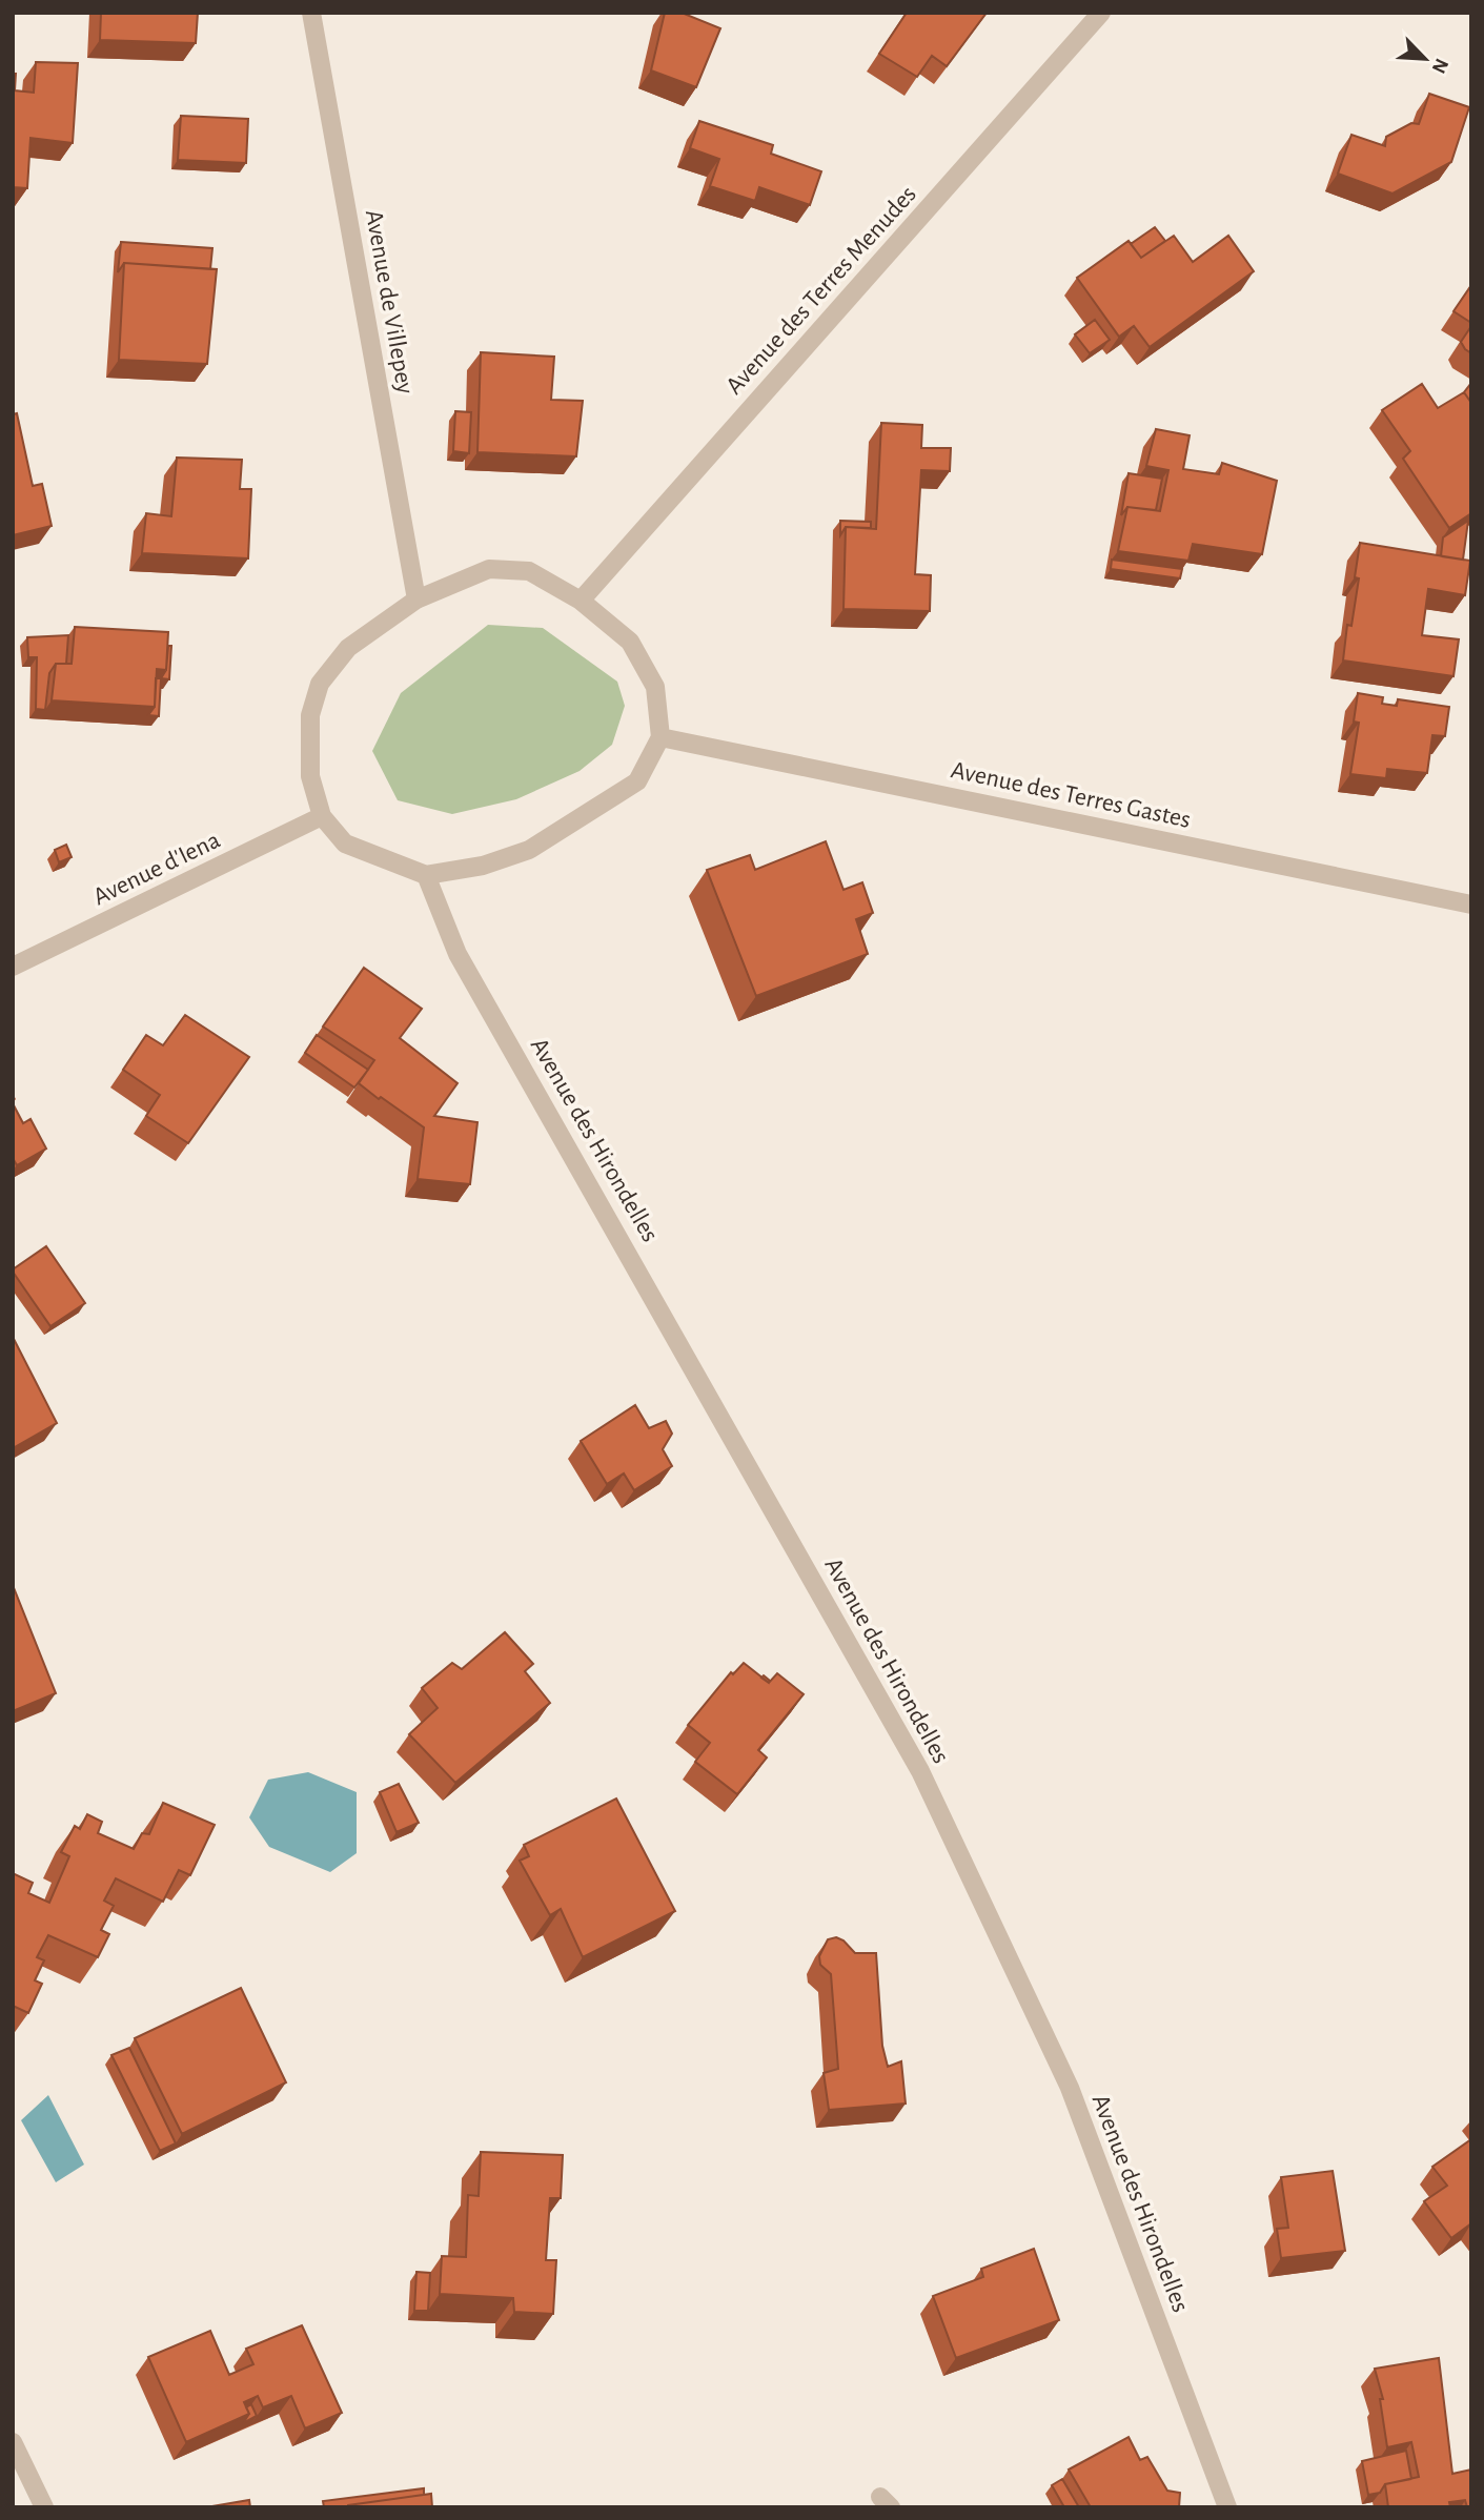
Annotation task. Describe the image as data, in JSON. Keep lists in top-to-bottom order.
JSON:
{
  "streets": {
    "street": [
      "Avenue des Terres Menudes",
      "Avenue de Villepey",
      "Avenue des Terres Gastes",
      "Avenue d'Iena",
      "Avenue des Hirondelles"
    ]
  },
  "north": "bottom right"
}
